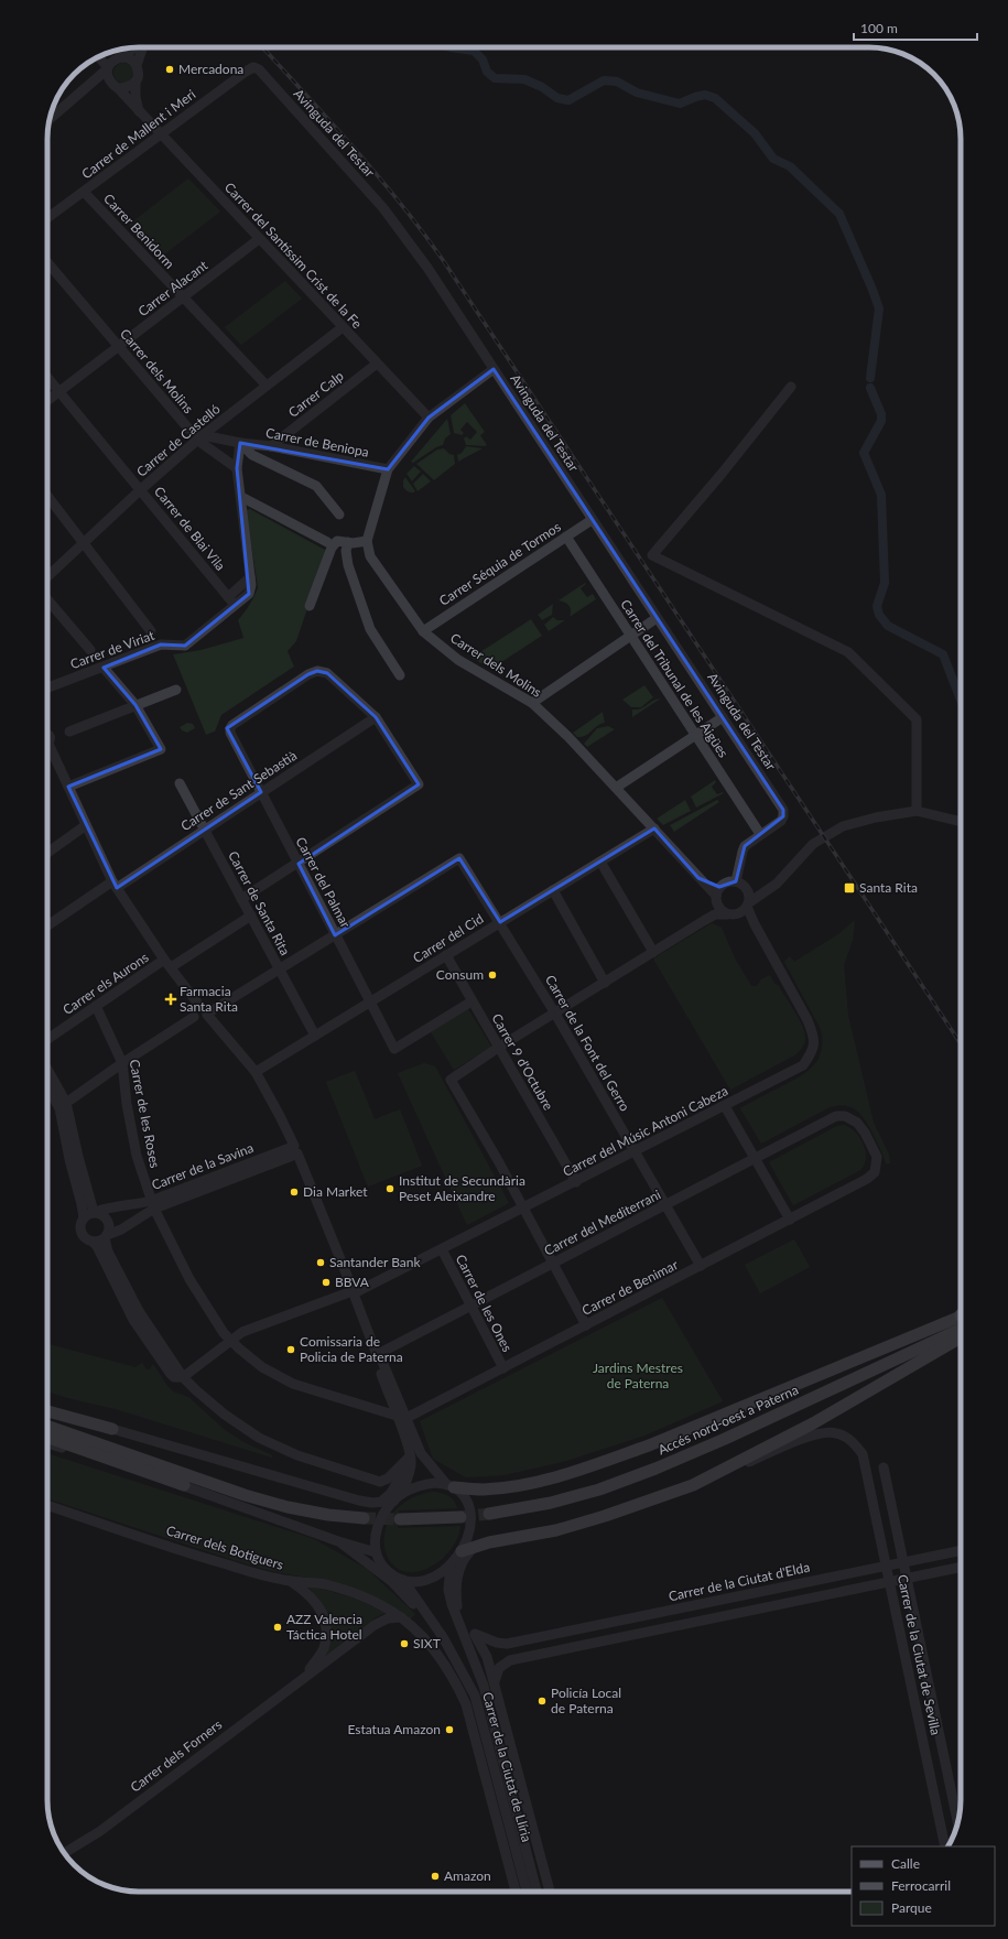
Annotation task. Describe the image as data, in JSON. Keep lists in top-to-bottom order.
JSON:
{
  "streets": {
    "main road": ["Accés nord-oest a Paterna"],
    "street": [
      "Avinguda del Testar",
      "Carrer de Mallent i Meri",
      "Carrer Benidorm",
      "Carrer del Santíssim Crist de la Fe",
      "Carrer Alacant",
      "Carrer dels Molins",
      "Carrer Calp",
      "Carrer de Castelló",
      "Carrer de Beniopa",
      "Carrer de Blai Vila",
      "Carrer Séquia de Tormos",
      "Carrer de Viriat",
      "Carrer del Tribunal de les Aigües",
      "Carrer de Sant Sebastià",
      "Carrer del Palmar",
      "Carrer de Santa Rita",
      "Carrer del Cid",
      "Carrer els Aurons",
      "Carrer de la Font del Gerro",
      "Carrer 9 d'Octubre",
      "Carrer de les Roses",
      "Carrer del Músic Antoni Cabeza",
      "Carrer de la Savina",
      "Carrer del Mediterrani",
      "Carrer de Benimar",
      "Carrer de les Ones",
      "Carrer dels Botiguers",
      "Carrer de la Ciutat d'Elda",
      "Carrer de la Ciutat de Sevilla",
      "Carrer dels Forners",
      "Carrer de la Ciutat de Llíria"
    ]
  },
  "crossings": [
    ["Avinguda del Testar", "Carrer de Mallent i Meri"],
    ["Avinguda del Testar", "Carrer Séquia de Tormos"],
    ["Avinguda del Testar", "Carrer del Tribunal de les Aigües"],
    ["Carrer de Mallent i Meri", "Carrer Benidorm"],
    ["Carrer de Mallent i Meri", "Carrer del Santíssim Crist de la Fe"],
    ["Carrer Benidorm", "Carrer Alacant"],
    ["Carrer Benidorm", "Carrer de Castelló"],
    ["Carrer del Santíssim Crist de la Fe", "Carrer Alacant"],
    ["Carrer del Santíssim Crist de la Fe", "Carrer Calp"],
    ["Carrer del Santíssim Crist de la Fe", "Carrer de Castelló"],
    ["Carrer Alacant", "Carrer dels Molins"],
    ["Carrer Alacant", "Carrer de Blai Vila"],
    ["Carrer dels Molins", "Carrer de Castelló"],
    ["Carrer dels Molins", "Carrer de Beniopa"],
    ["Carrer dels Molins", "Carrer Séquia de Tormos"],
    ["Carrer dels Molins", "Carrer del Cid"],
    ["Carrer dels Molins", "Carrer del Músic Antoni Cabeza"],
    ["Carrer Calp", "Carrer de Beniopa"],
    ["Carrer de Castelló", "Carrer de Blai Vila"],
    ["Carrer de Blai Vila", "Carrer de Viriat"],
    ["Carrer Séquia de Tormos", "Carrer del Tribunal de les Aigües"],
    ["Carrer de Sant Sebastià", "Carrer del Palmar"],
    ["Carrer de Sant Sebastià", "Carrer de Santa Rita"],
    ["Carrer del Palmar", "Carrer del Cid"],
    ["Carrer del Palmar", "Carrer de la Font del Gerro"],
    ["Carrer del Palmar", "Carrer 9 d'Octubre"],
    ["Carrer de Santa Rita", "Carrer del Cid"],
    ["Carrer de Santa Rita", "Carrer els Aurons"],
    ["Carrer del Cid", "Carrer de la Font del Gerro"],
    ["Carrer del Cid", "Carrer 9 d'Octubre"],
    ["Carrer els Aurons", "Carrer de les Roses"],
    ["Carrer de la Font del Gerro", "Carrer del Músic Antoni Cabeza"],
    ["Carrer de la Font del Gerro", "Carrer del Mediterrani"],
    ["Carrer de la Font del Gerro", "Carrer de Benimar"],
    ["Carrer 9 d'Octubre", "Carrer del Músic Antoni Cabeza"],
    ["Carrer de les Roses", "Carrer del Músic Antoni Cabeza"],
    ["Carrer de les Roses", "Carrer de la Savina"],
    ["Carrer de les Roses", "Carrer de Benimar"],
    ["Carrer del Músic Antoni Cabeza", "Carrer de les Ones"],
    ["Carrer del Mediterrani", "Carrer de Benimar"],
    ["Carrer del Mediterrani", "Carrer de les Ones"],
    ["Carrer de Benimar", "Carrer de les Ones"],
    ["Carrer dels Botiguers", "Carrer dels Forners"],
    ["Carrer dels Botiguers", "Carrer de la Ciutat de Llíria"],
    ["Carrer de la Ciutat d'Elda", "Carrer de la Ciutat de Sevilla"],
    ["Carrer de la Ciutat d'Elda", "Carrer de la Ciutat de Llíria"],
    ["Carrer dels Forners", "Carrer de la Ciutat de Llíria"]
  ],
  "parks": ["Jardins Mestres de Paterna"],
  "places": {
    "other": [
      "Mercadona",
      "Consum",
      "Institut de Secundària Peset Aleixandre",
      "Dia Market",
      "Santander Bank",
      "BBVA",
      "Comissaria de Policia de Paterna",
      "AZZ Valencia Táctica Hotel",
      "SIXT",
      "Policía Local de Paterna",
      "Estatua Amazon",
      "Amazon"
    ],
    "transit": ["Santa Rita"],
    "health": ["Farmacia Santa Rita"]
  },
  "legend": ["Calle", "Ferrocarril", "Parque"],
  "scale_bar": "100 m"
}
